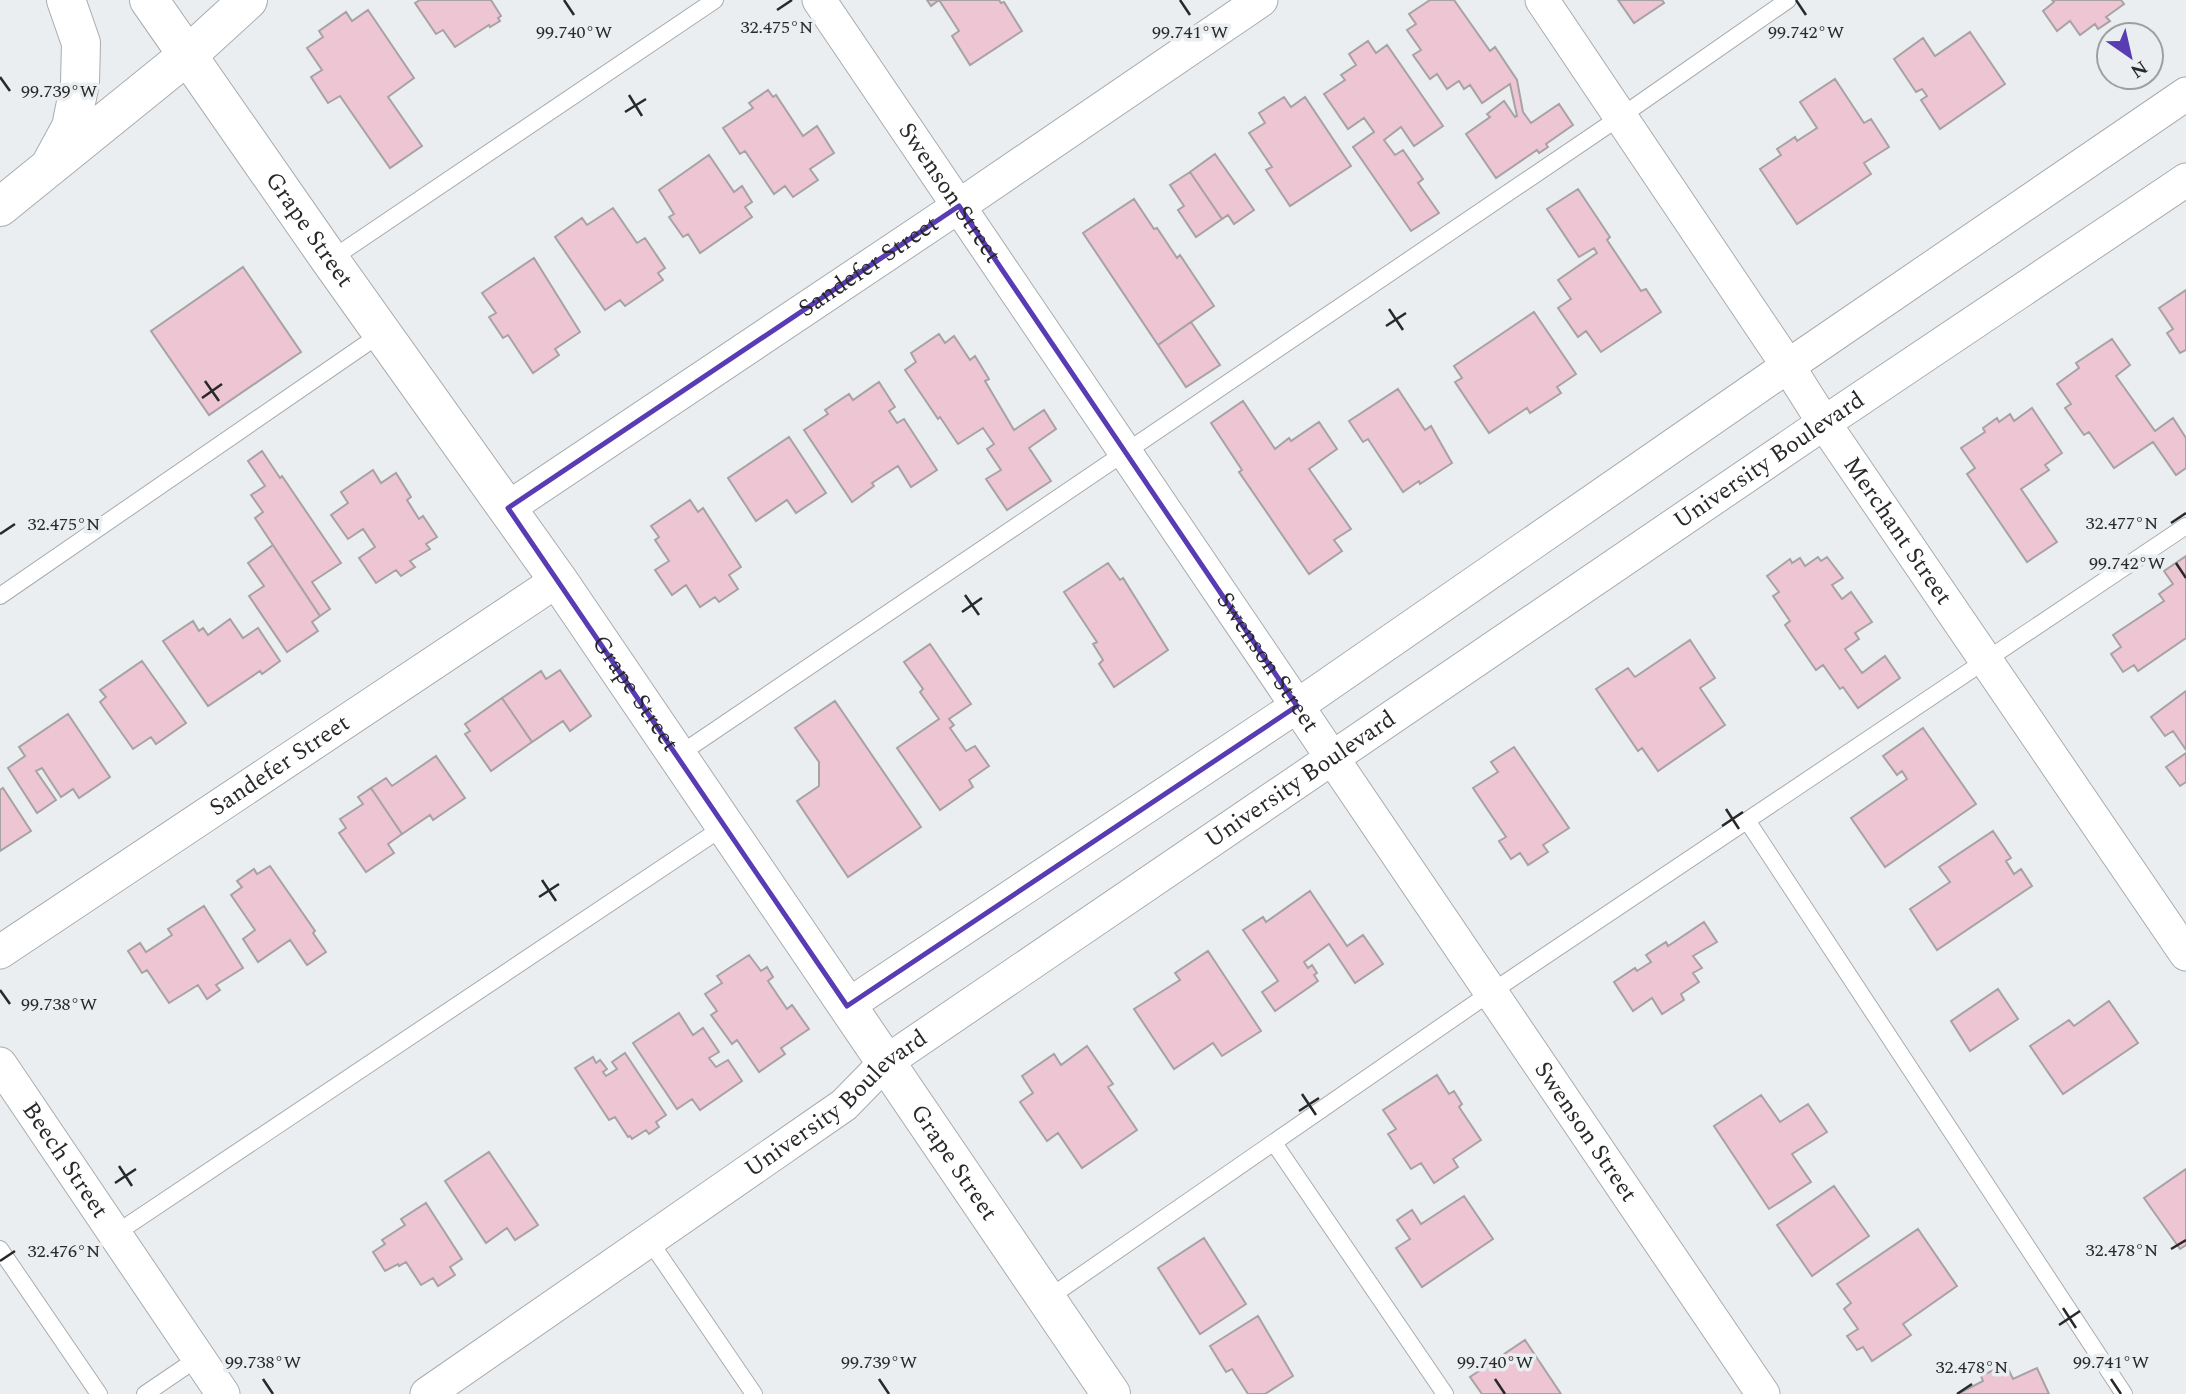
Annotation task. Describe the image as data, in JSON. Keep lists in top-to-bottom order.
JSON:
{
  "streets": {
    "street": [
      "Swenson Street",
      "Grape Street",
      "Sandefer Street",
      "University Boulevard",
      "Merchant Street",
      "Beech Street"
    ]
  },
  "crossings": [
    ["Swenson Street", "Sandefer Street"],
    ["Swenson Street", "University Boulevard"],
    ["Grape Street", "Sandefer Street"],
    ["Grape Street", "University Boulevard"],
    ["University Boulevard", "Merchant Street"]
  ],
  "north": "bottom right",
  "coordinates": [
    "32.475°N",
    "99.740°W",
    "99.741°W",
    "99.742°W",
    "99.739°W",
    "32.477°N",
    "99.738°W",
    "32.478°N",
    "32.476°N"
  ]
}
